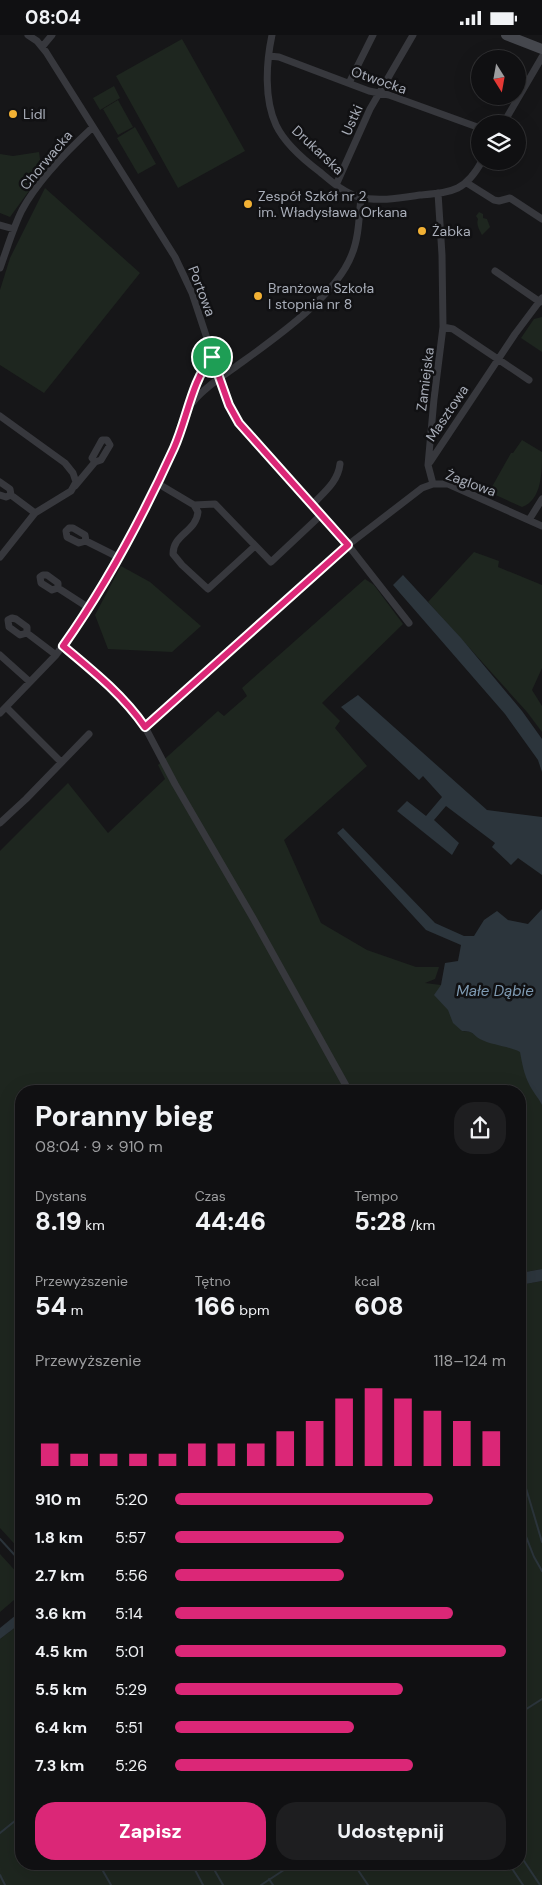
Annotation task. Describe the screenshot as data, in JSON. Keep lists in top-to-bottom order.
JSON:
{
  "streets": {
    "street": [
      "Otwocka",
      "Ustki",
      "Drukarska",
      "Chorwacka",
      "Portowa",
      "Zamiejska",
      "Masztowa",
      "Żaglowa"
    ]
  },
  "crossings": [
    ["Otwocka", "Ustki"],
    ["Otwocka", "Drukarska"],
    ["Ustki", "Drukarska"],
    ["Drukarska", "Zamiejska"],
    ["Chorwacka", "Portowa"],
    ["Portowa", "Żaglowa"],
    ["Zamiejska", "Masztowa"]
  ],
  "water": ["Małe Dąbie"],
  "places": [
    "Lidl",
    "Zespół Szkół nr 2 im. Władysława Orkana",
    "Żabka",
    "Branżowa Szkoła I stopnia nr 8"
  ],
  "north": "bottom",
  "page": {
    "status": "08:04",
    "heading": ["Poranny bieg", "08:04 · 9 × 910 m"],
    "stats": [
      ["Dystans", "8.19 km"],
      ["Czas", "44:46"],
      ["Tempo", "5:28 /km"],
      ["Przewyższenie", "54 m"],
      ["Tętno", "166 bpm"],
      ["kcal", "608"]
    ],
    "chart": ["Przewyższenie", "118–124 m"],
    "list": [
      {
        "name": "910 m",
        "note": "5:20"
      },
      {
        "name": "1.8 km",
        "note": "5:57"
      },
      {
        "name": "2.7 km",
        "note": "5:56"
      },
      {
        "name": "3.6 km",
        "note": "5:14"
      },
      {
        "name": "4.5 km",
        "note": "5:01"
      },
      {
        "name": "5.5 km",
        "note": "5:29"
      },
      {
        "name": "6.4 km",
        "note": "5:51"
      },
      {
        "name": "7.3 km",
        "note": "5:26"
      }
    ],
    "buttons": ["Zapisz", "Udostępnij"]
  }
}
